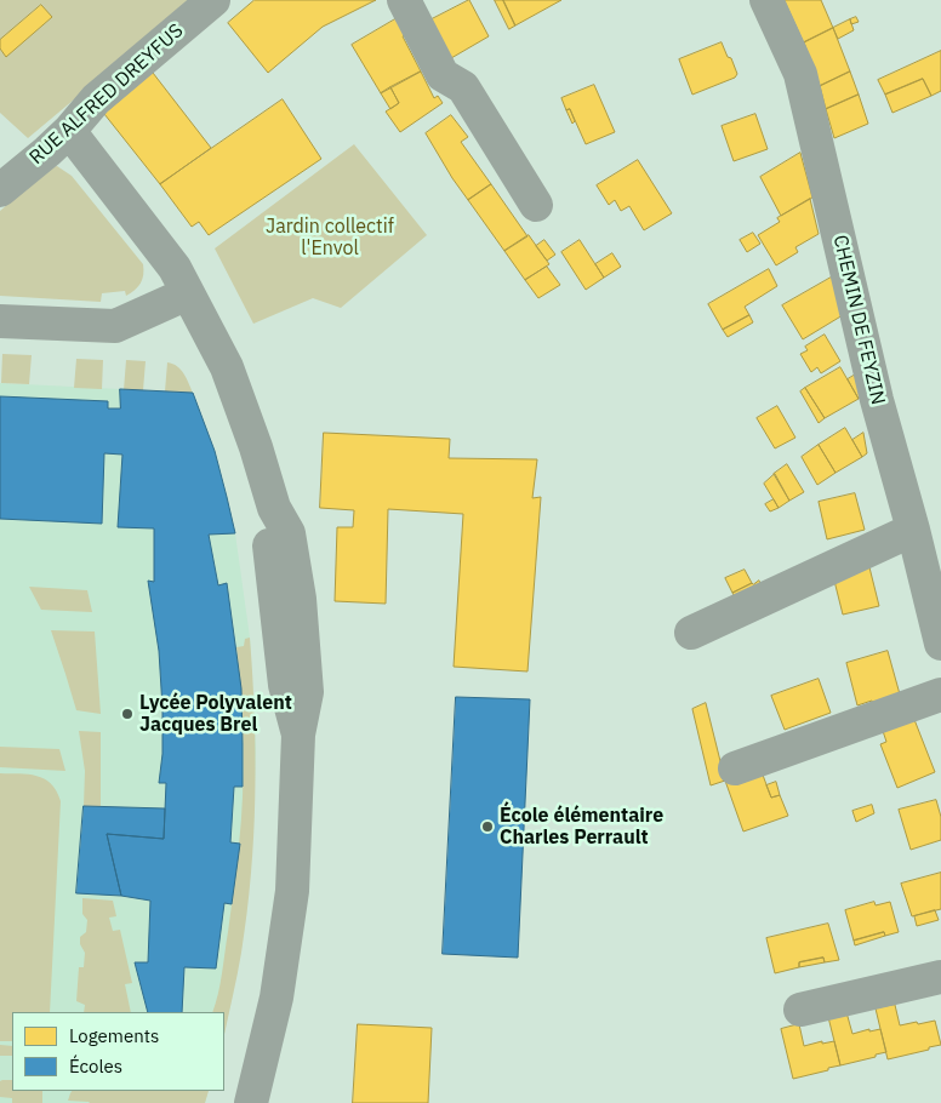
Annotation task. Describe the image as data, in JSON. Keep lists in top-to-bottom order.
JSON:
{
  "streets": {
    "street": ["RUE ALFRED DREYFUS", "CHEMIN DE FEYZIN"]
  },
  "parks": ["Jardin collectif l'Envol"],
  "places": ["Lycée Polyvalent Jacques Brel", "École élémentaire Charles Perrault"],
  "legend": ["Logements", "Écoles"]
}
